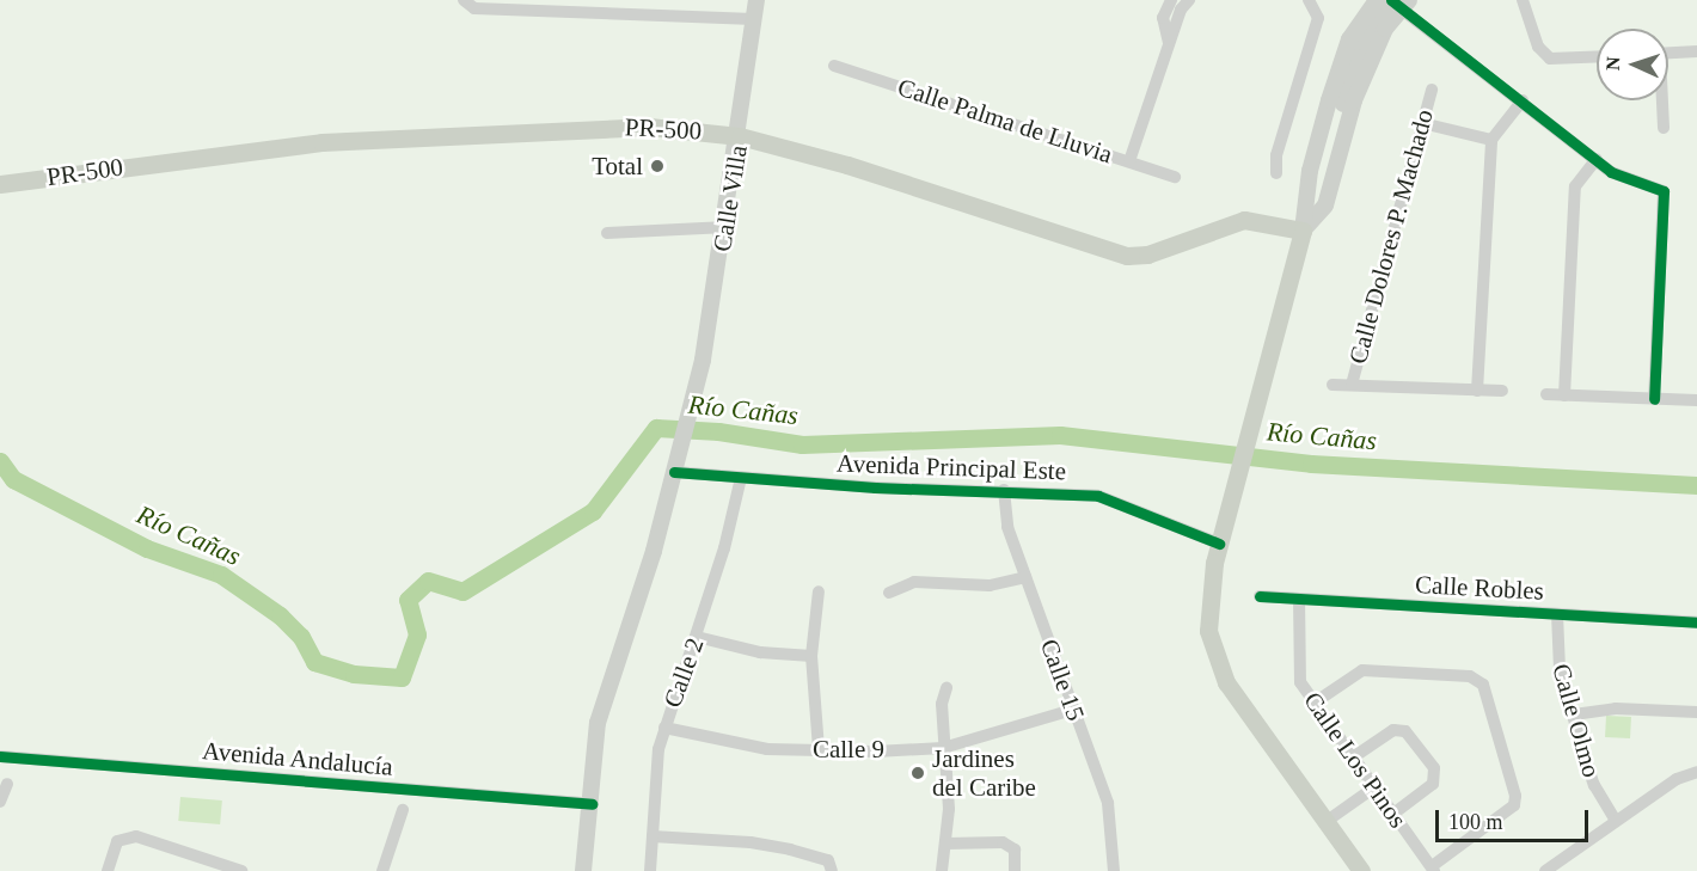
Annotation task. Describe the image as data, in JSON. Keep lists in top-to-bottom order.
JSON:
{
  "streets": {
    "highway": ["PR-500"],
    "main road": ["Calle Villa"],
    "street": [
      "Calle Palma de Lluvia",
      "Calle Dolores P. Machado",
      "Avenida Principal Este",
      "Calle Robles",
      "Calle 2",
      "Calle 15",
      "Calle Olmo",
      "Calle 9",
      "Avenida Andalucía",
      "Calle Los Pinos"
    ]
  },
  "crossings": [
    ["PR-500", "Calle Villa"],
    ["Calle Villa", "Avenida Principal Este"],
    ["Calle Villa", "Avenida Andalucía"],
    ["Avenida Principal Este", "Calle 2"],
    ["Avenida Principal Este", "Calle 15"],
    ["Calle Robles", "Calle Olmo"],
    ["Calle Robles", "Calle Los Pinos"],
    ["Calle 2", "Calle 9"],
    ["Calle 15", "Calle 9"]
  ],
  "water": ["Río Cañas"],
  "places": ["Total", "Jardines del Caribe"],
  "scale_bar": "100 m",
  "north": "left"
}
